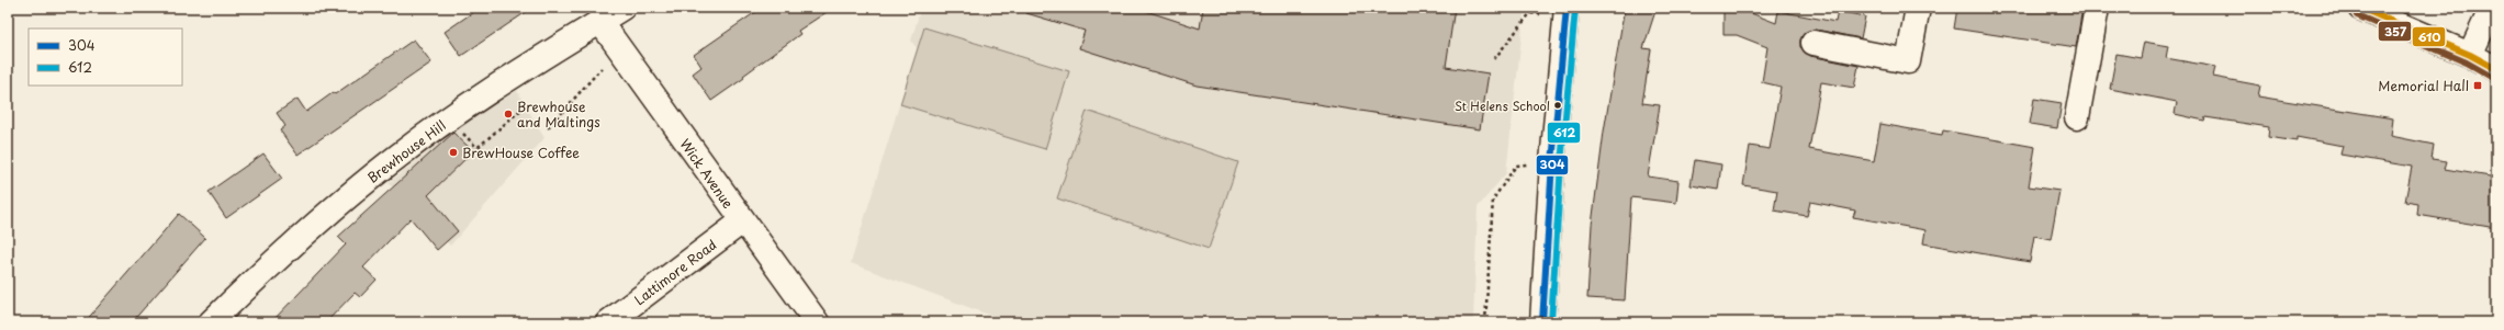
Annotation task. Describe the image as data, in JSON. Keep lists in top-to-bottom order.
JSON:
{
  "streets": {
    "street": ["Brewhouse Hill", "Wick Avenue", "Lattimore Road"]
  },
  "crossings": [
    ["Brewhouse Hill", "Wick Avenue"],
    ["Wick Avenue", "Lattimore Road"]
  ],
  "places": {
    "transit": ["Memorial Hall"],
    "other": ["St Helens School", "Brewhouse and Maltings", "BrewHouse Coffee"]
  },
  "lines": [
    "transit line 304",
    "transit line 610",
    "transit line 612",
    "transit line 357"
  ],
  "legend": ["304", "612"]
}
